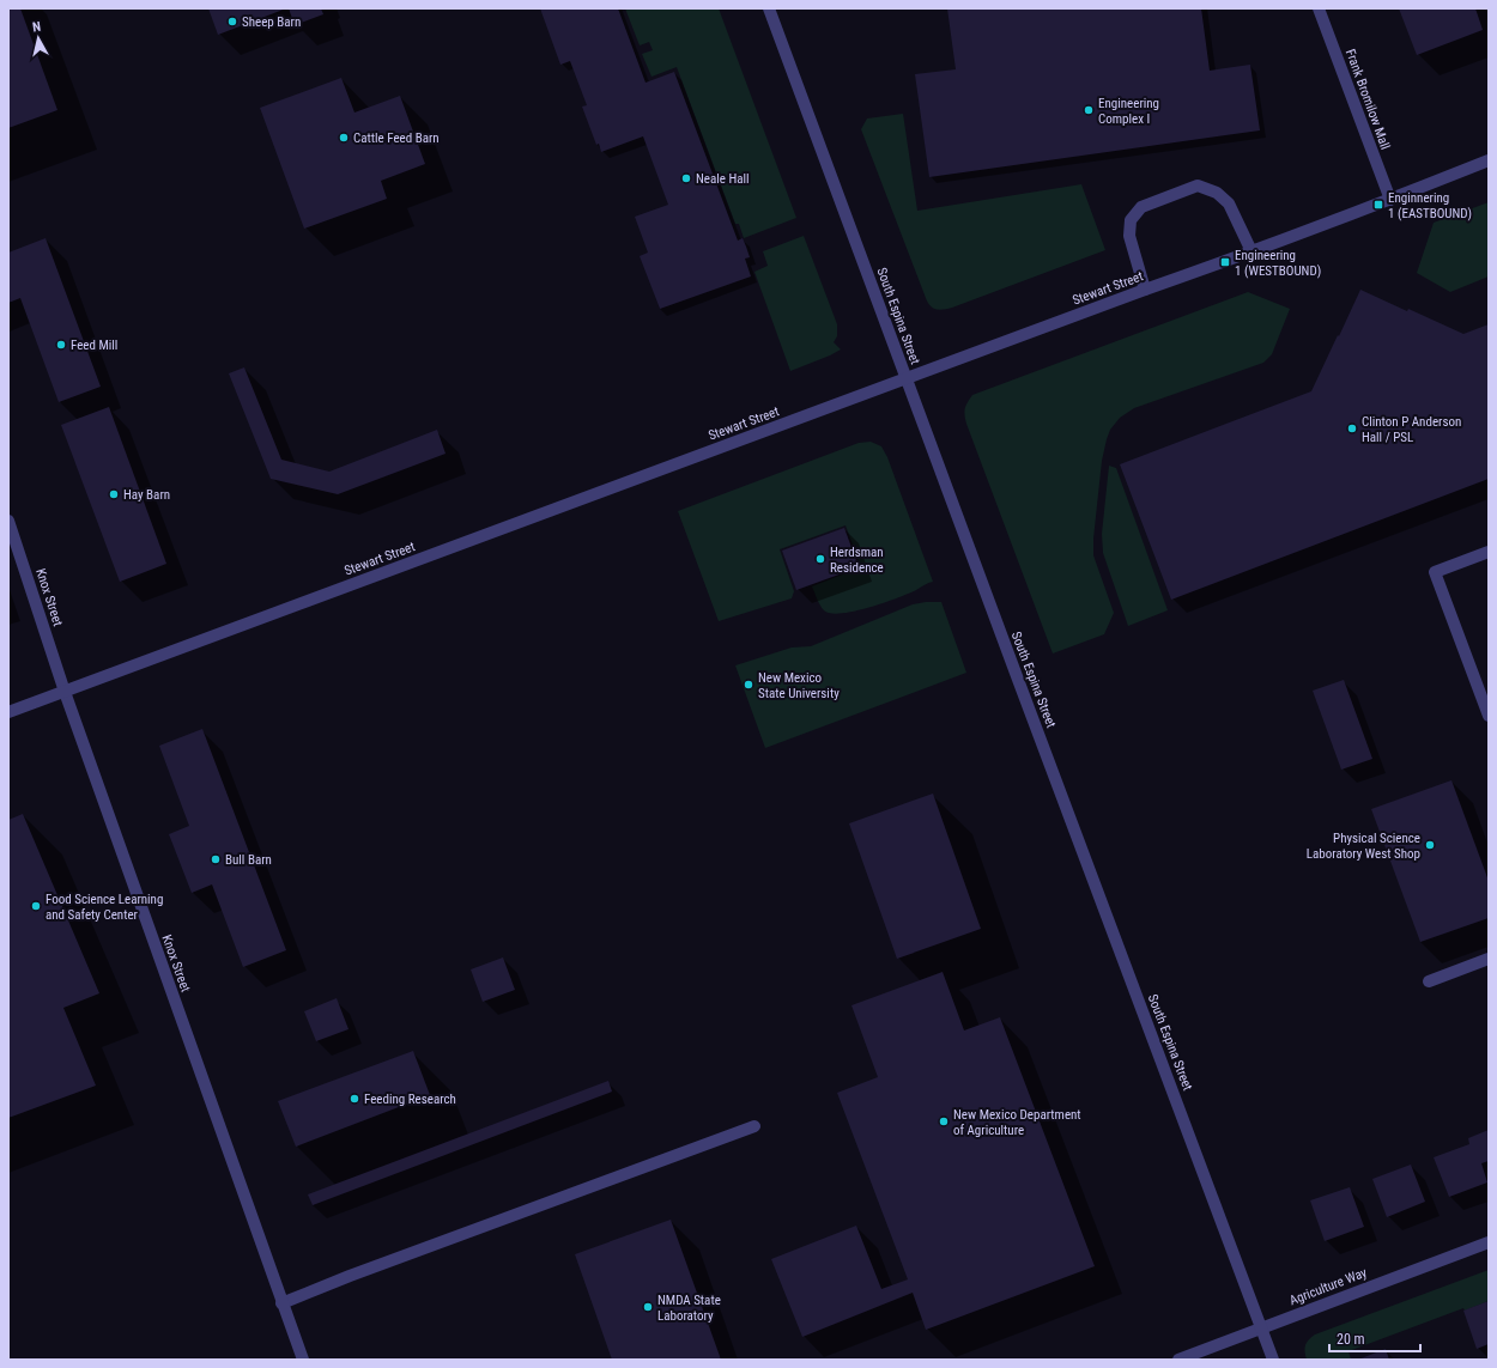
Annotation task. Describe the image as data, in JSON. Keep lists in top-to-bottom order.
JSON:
{
  "streets": {
    "street": [
      "Frank Bromilow Mall",
      "Stewart Street",
      "South Espina Street",
      "Knox Street",
      "Agriculture Way"
    ]
  },
  "crossings": [
    ["Frank Bromilow Mall", "Stewart Street"],
    ["Stewart Street", "South Espina Street"],
    ["Stewart Street", "Knox Street"],
    ["South Espina Street", "Agriculture Way"]
  ],
  "places": {
    "other": [
      "Sheep Barn",
      "Engineering Complex I",
      "Cattle Feed Barn",
      "Neale Hall",
      "Feed Mill",
      "Clinton P Anderson Hall / PSL",
      "Hay Barn",
      "Herdsman Residence",
      "New Mexico State University",
      "Physical Science Laboratory West Shop",
      "Bull Barn",
      "Food Science Learning and Safety Center",
      "Feeding Research",
      "New Mexico Department of Agriculture",
      "NMDA State Laboratory"
    ],
    "transit": ["Enginnering 1 (EASTBOUND)", "Engineering 1 (WESTBOUND)"]
  },
  "scale_bar": "20 m",
  "north": "top"
}
